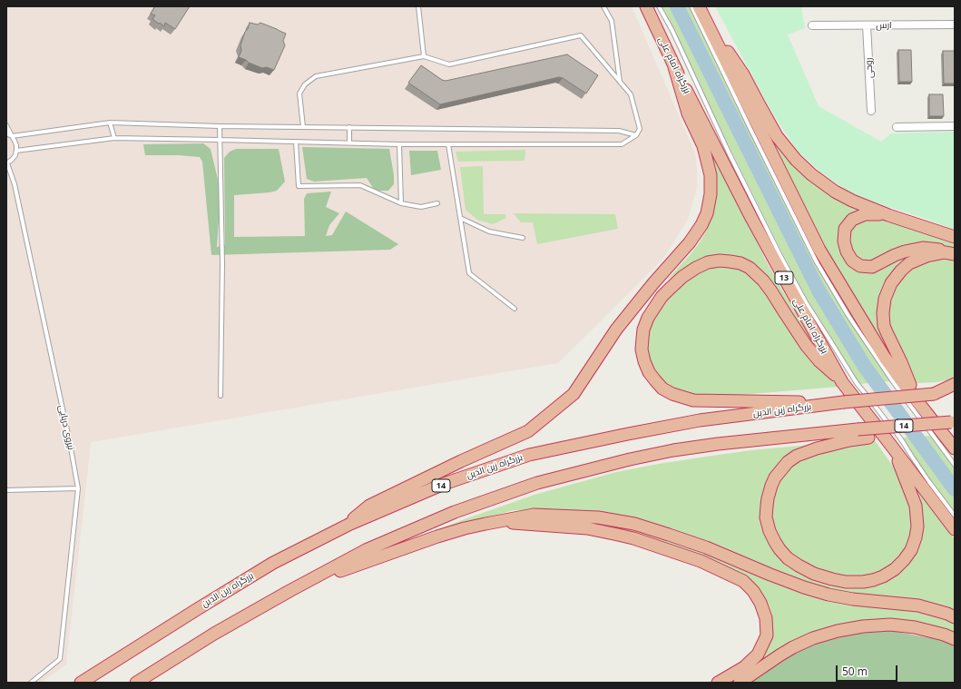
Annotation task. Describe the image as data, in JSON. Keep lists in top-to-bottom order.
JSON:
{
  "streets": {
    "highway": [
      "بزرگراه امام علی",
      "13",
      "بزرگراه زین الدین",
      "14"
    ],
    "street": ["ارس", "روحی"],
    "lane": ["نیروی دریایی"]
  },
  "crossings": [
    ["ارس", "روحی"]
  ],
  "scale_bar": "50 m"
}
